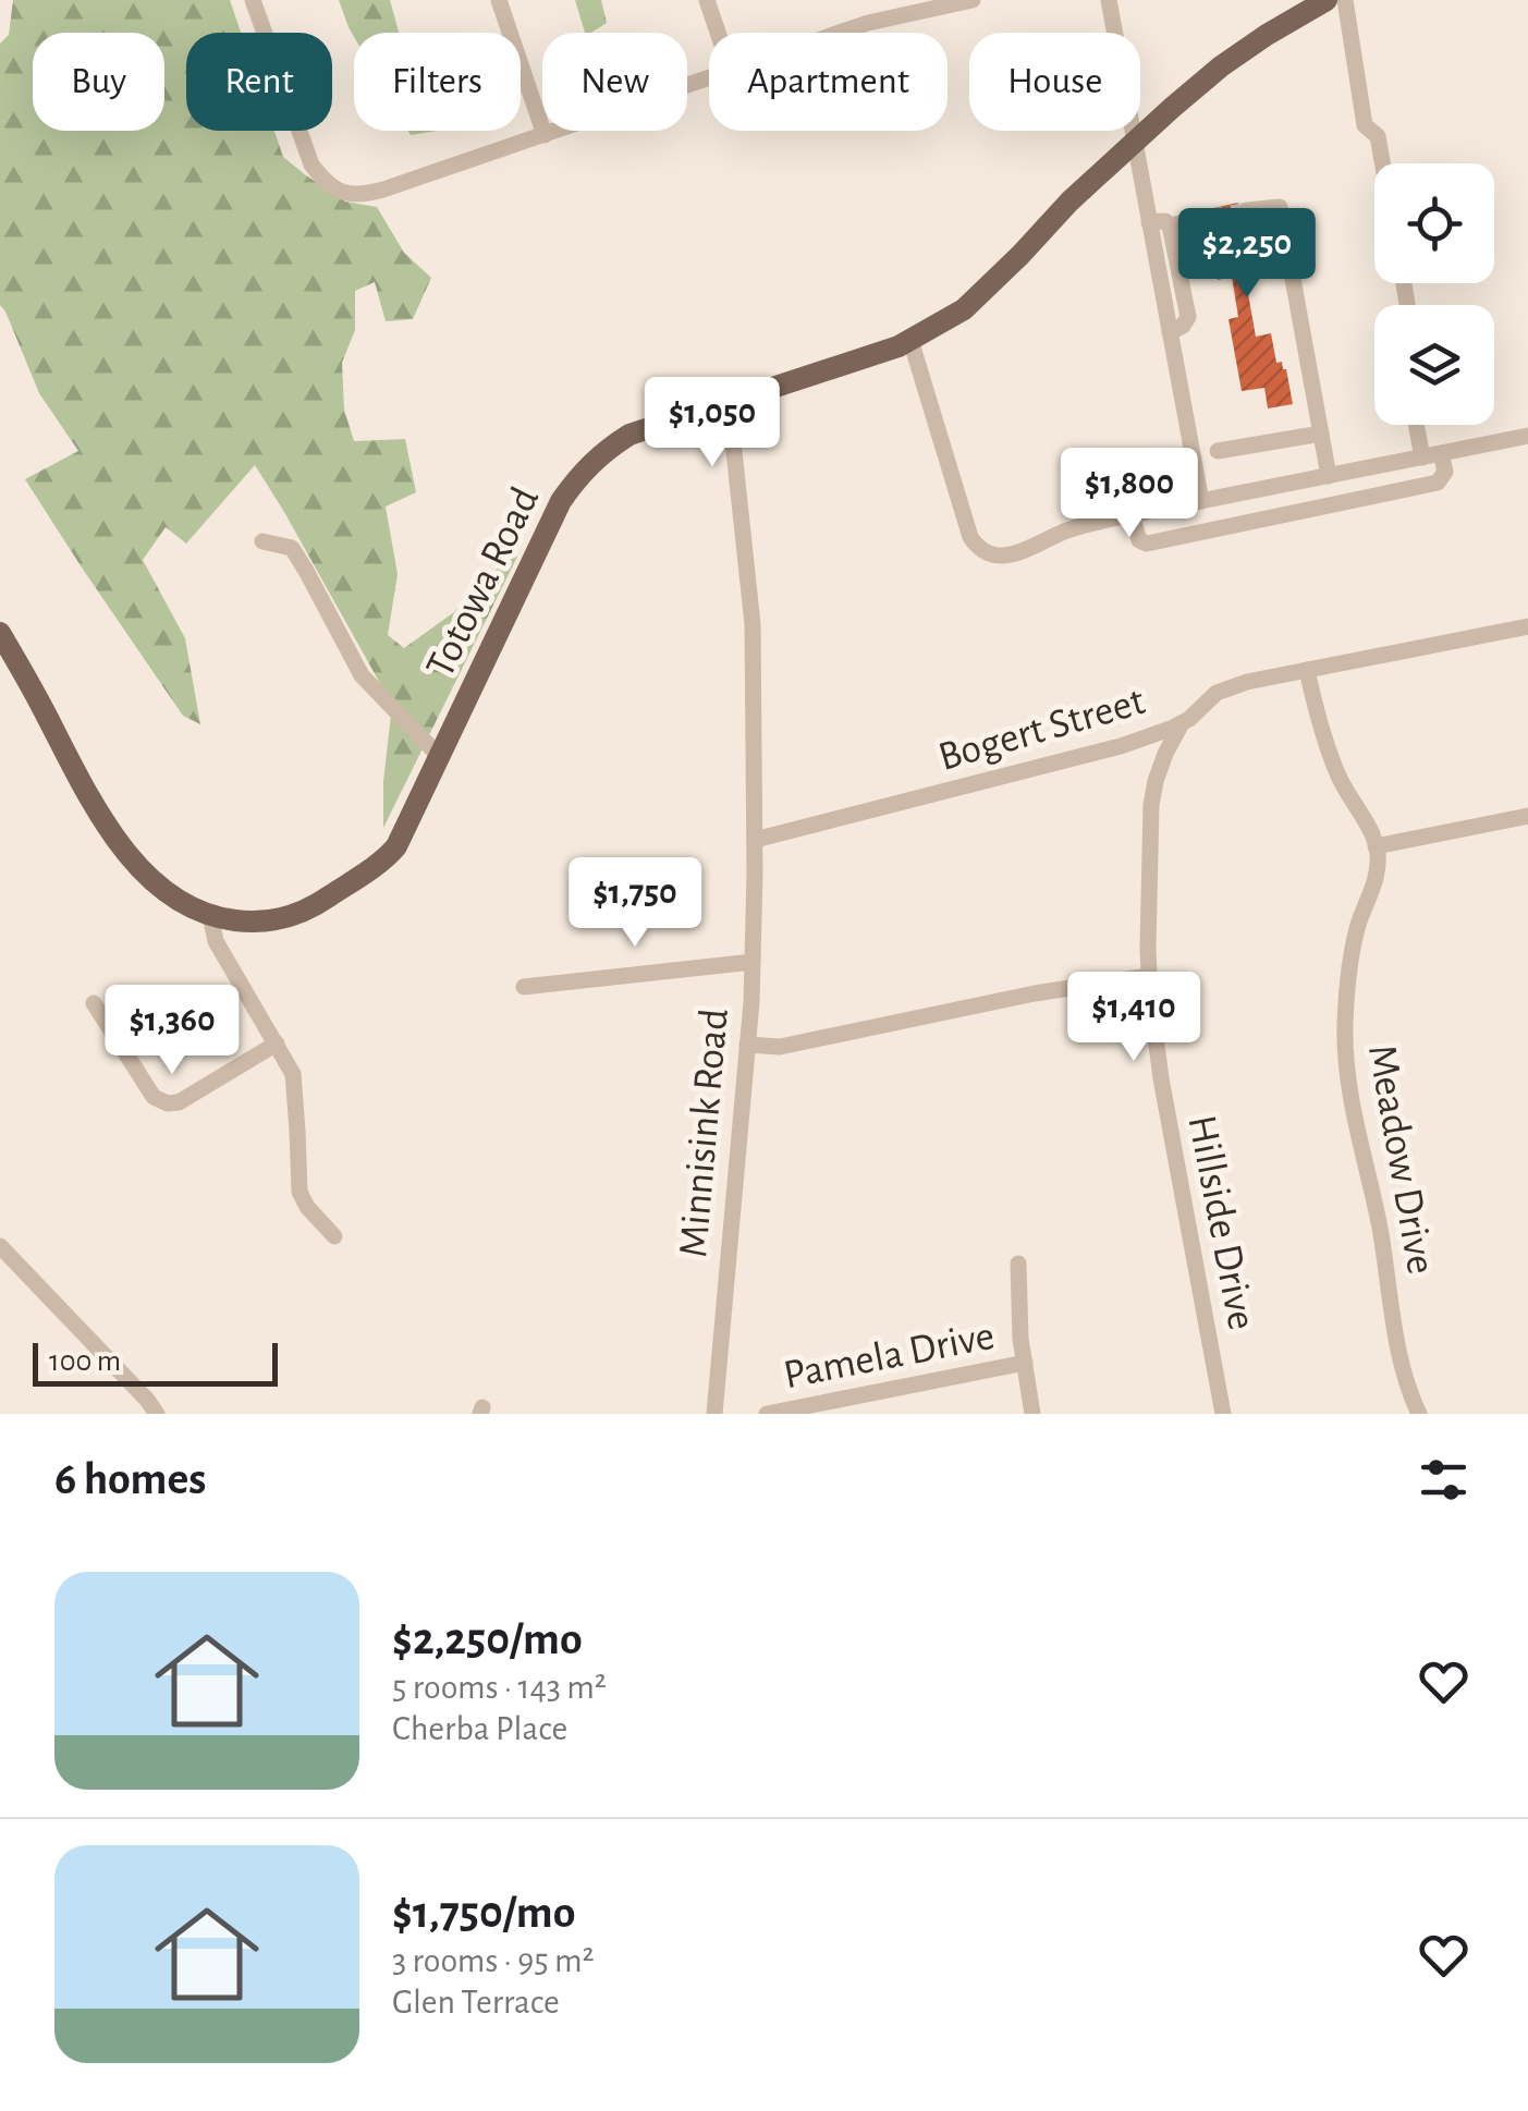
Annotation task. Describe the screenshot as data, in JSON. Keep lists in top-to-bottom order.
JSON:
{
  "streets": {
    "main road": ["Totowa Road"],
    "street": [
      "Bogert Street",
      "Minnisink Road",
      "Meadow Drive",
      "Hillside Drive",
      "Pamela Drive"
    ]
  },
  "crossings": [
    ["Totowa Road", "Minnisink Road"],
    ["Bogert Street", "Minnisink Road"],
    ["Bogert Street", "Hillside Drive"]
  ],
  "scale_bar": "100 m",
  "page": {
    "chip": [
      "Buy",
      "Rent",
      "Filters",
      "New",
      "Apartment",
      "House"
    ],
    "price": [
      "$2,250",
      "$1,050",
      "$1,800",
      "$1,750",
      "$1,410",
      "$1,360"
    ],
    "scale": "100 m",
    "heading": "6 homes",
    "list": [
      {
        "name": "$2,250/mo",
        "note": "5 rooms · 143 m² · Cherba Place"
      },
      {
        "name": "$1,750/mo",
        "note": "3 rooms · 95 m² · Glen Terrace"
      }
    ]
  }
}
